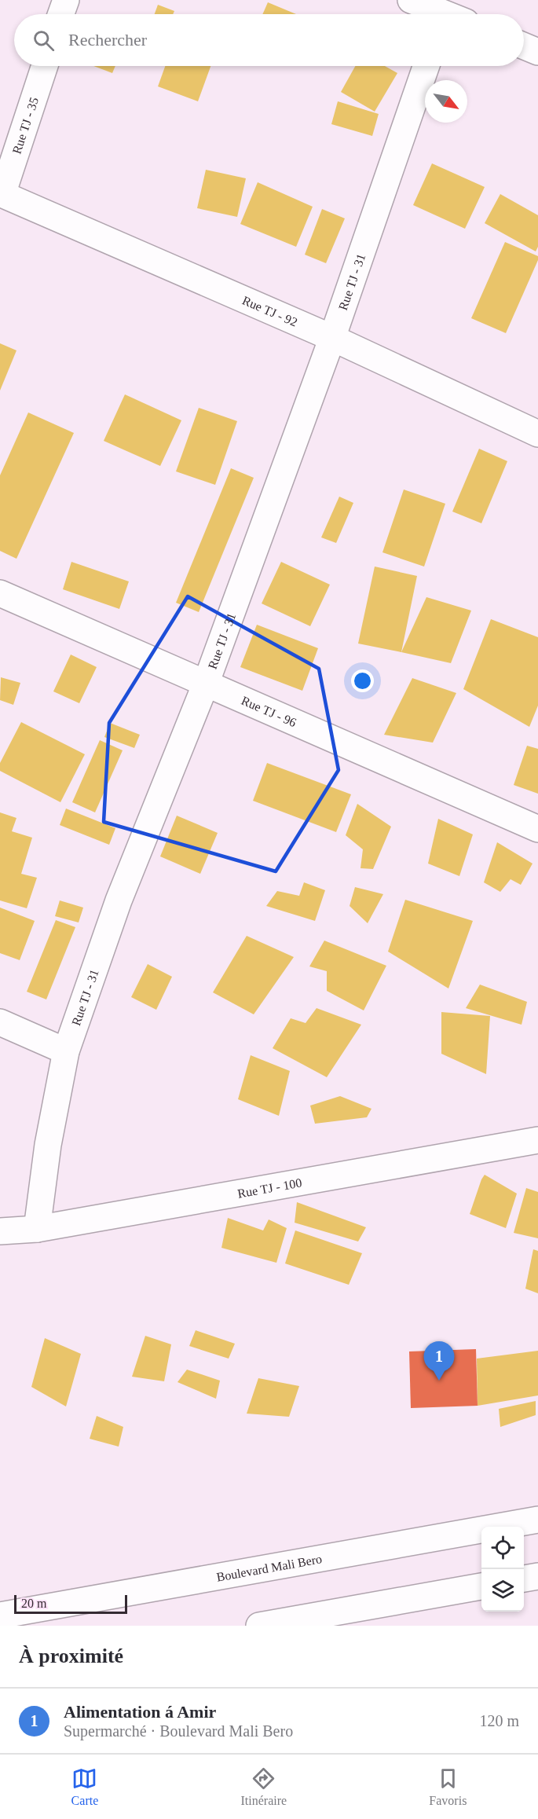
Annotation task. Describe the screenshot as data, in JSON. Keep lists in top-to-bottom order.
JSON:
{
  "streets": {
    "street": [
      "Rue TJ - 35",
      "Rue TJ - 31",
      "Rue TJ - 92",
      "Rue TJ - 96",
      "Rue TJ - 100",
      "Boulevard Mali Bero"
    ]
  },
  "crossings": [
    ["Rue TJ - 35", "Rue TJ - 92"],
    ["Rue TJ - 31", "Rue TJ - 92"],
    ["Rue TJ - 31", "Rue TJ - 96"],
    ["Rue TJ - 31", "Rue TJ - 100"]
  ],
  "scale_bar": "20 m",
  "north": "bottom right",
  "page": {
    "search": "Rechercher",
    "pins": "1",
    "scale": "20 m",
    "heading": "À proximité",
    "list": [
      {
        "mark": "1",
        "name": "Alimentation á Amir",
        "note": "Supermarché · Boulevard Mali Bero",
        "value": "120 m"
      }
    ],
    "nav": ["Carte", "Itinéraire", "Favoris"]
  }
}
